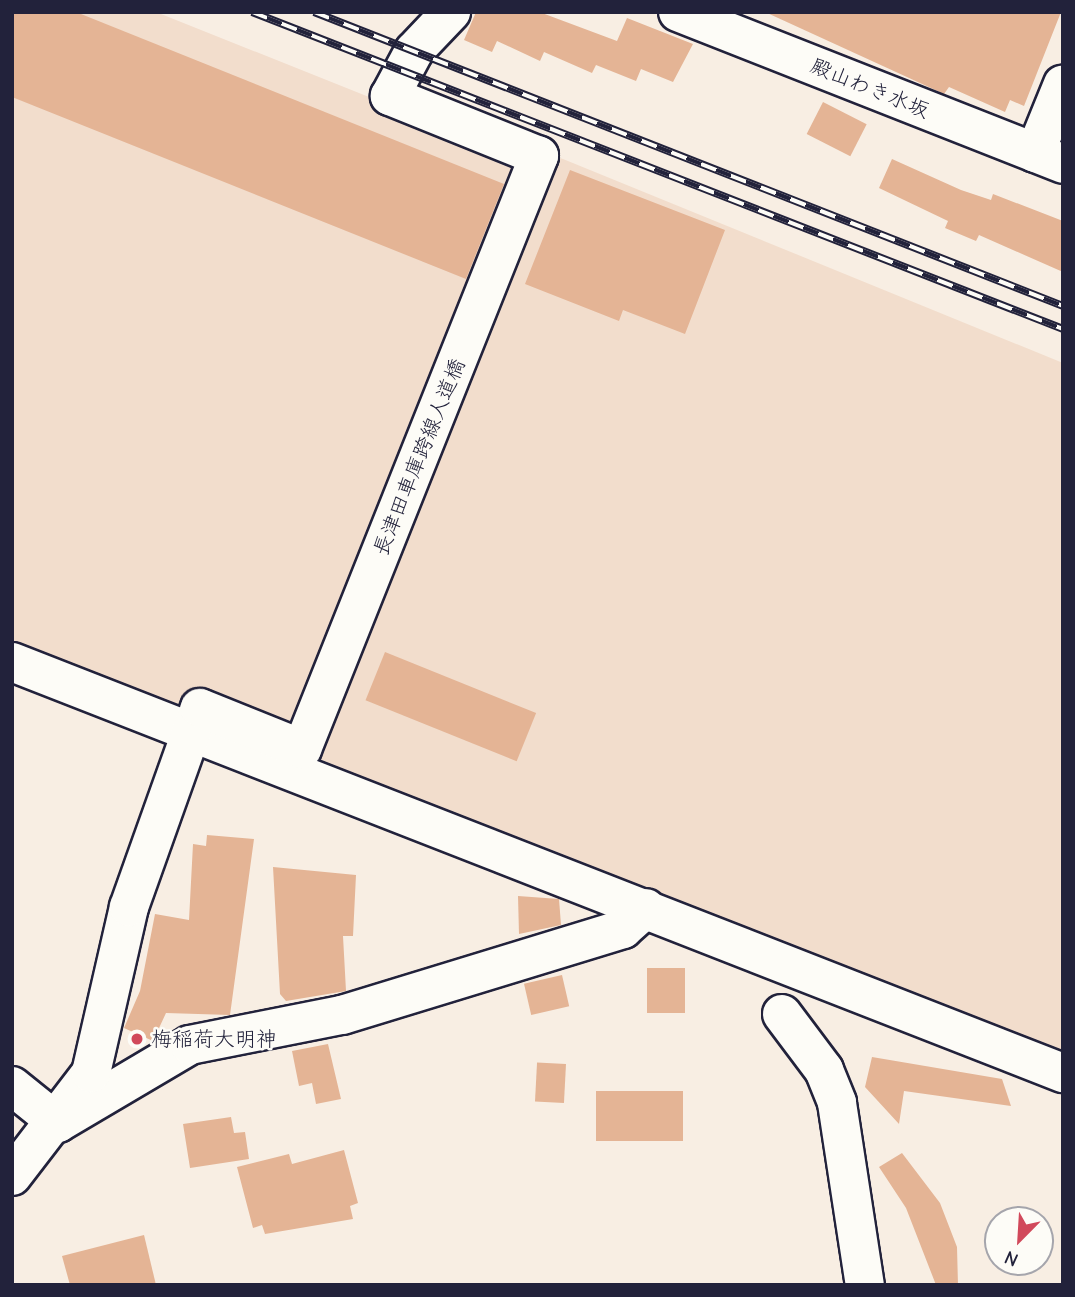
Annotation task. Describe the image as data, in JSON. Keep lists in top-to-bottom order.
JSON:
{
  "streets": {
    "street": ["殿山わき水坂", "長津田車庫跨線人道橋"]
  },
  "places": ["梅稲荷大明神"],
  "north": "bottom left"
}
